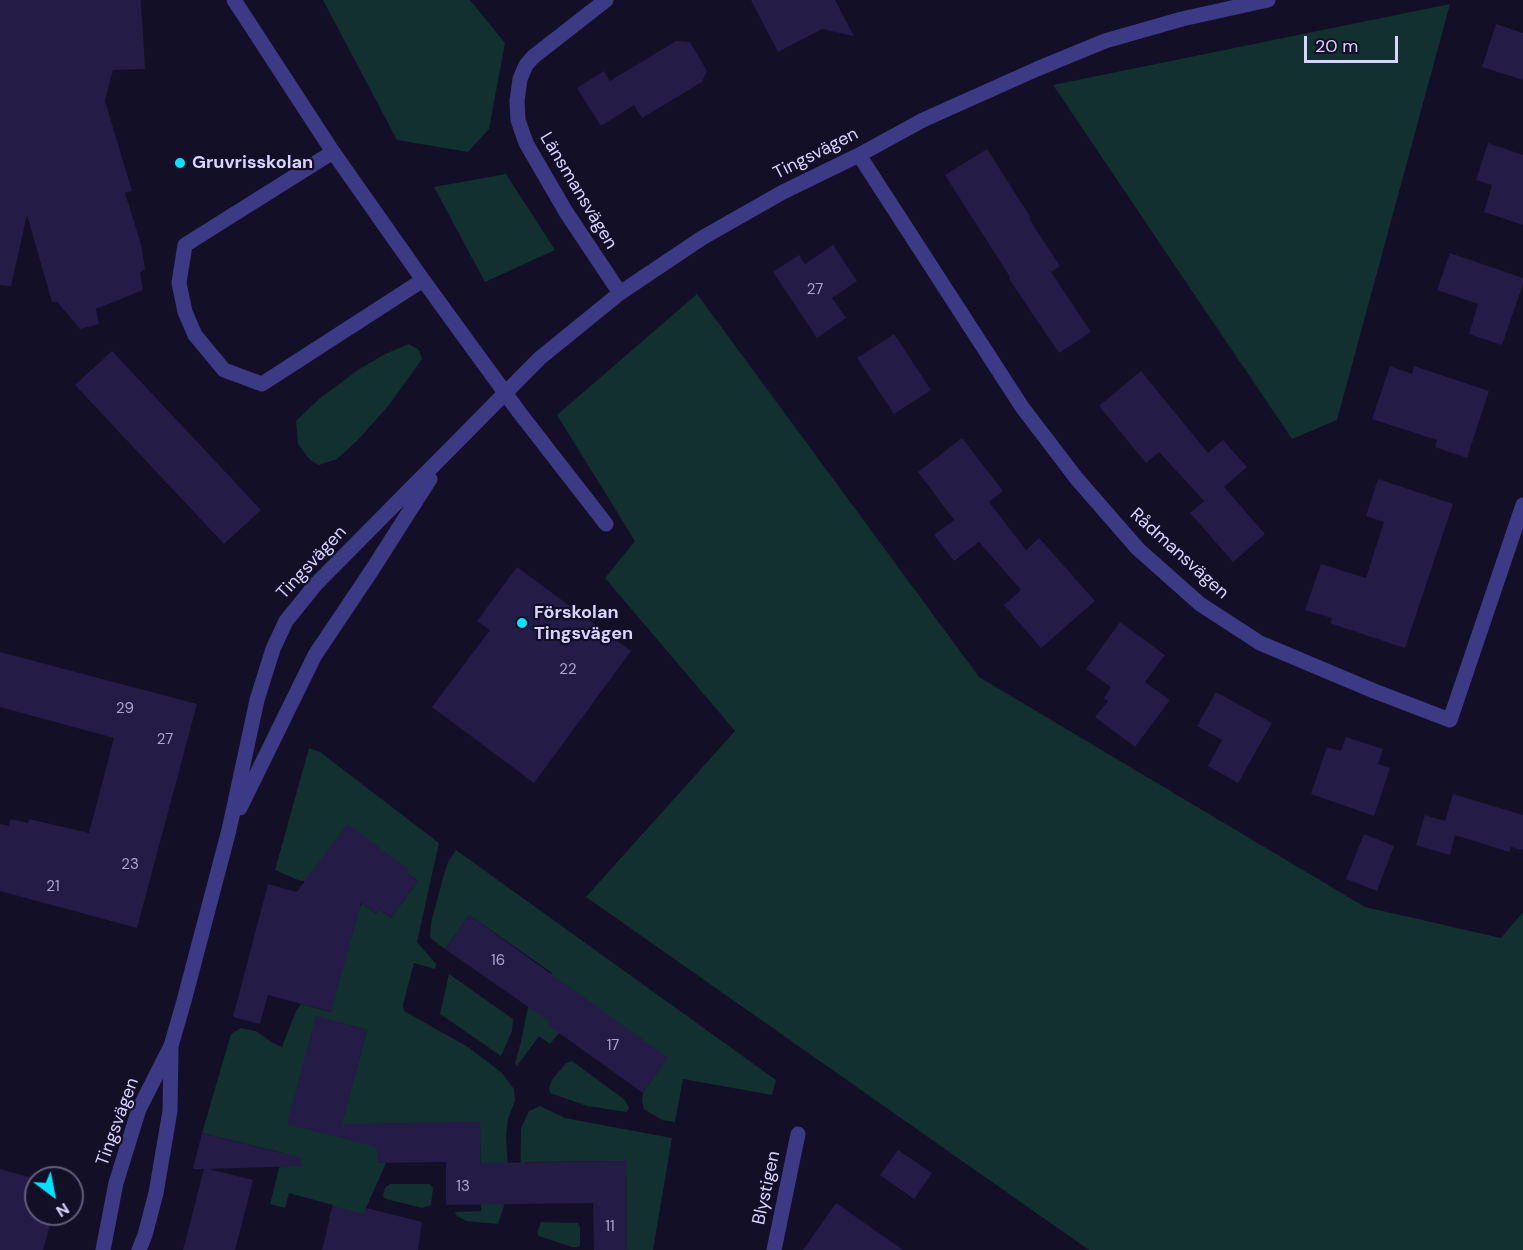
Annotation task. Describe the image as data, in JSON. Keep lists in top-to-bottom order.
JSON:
{
  "streets": {
    "street": [
      "Tingsvägen",
      "Länsmansvägen",
      "Rådmansvägen",
      "Blystigen"
    ]
  },
  "crossings": [
    ["Tingsvägen", "Länsmansvägen"],
    ["Tingsvägen", "Rådmansvägen"]
  ],
  "places": ["Gruvrisskolan", "Förskolan Tingsvägen"],
  "house_numbers": [
    "27",
    "22",
    "29",
    "27",
    "23",
    "21",
    "16",
    "17",
    "13",
    "11"
  ],
  "scale_bar": "20 m",
  "north": "bottom right"
}
